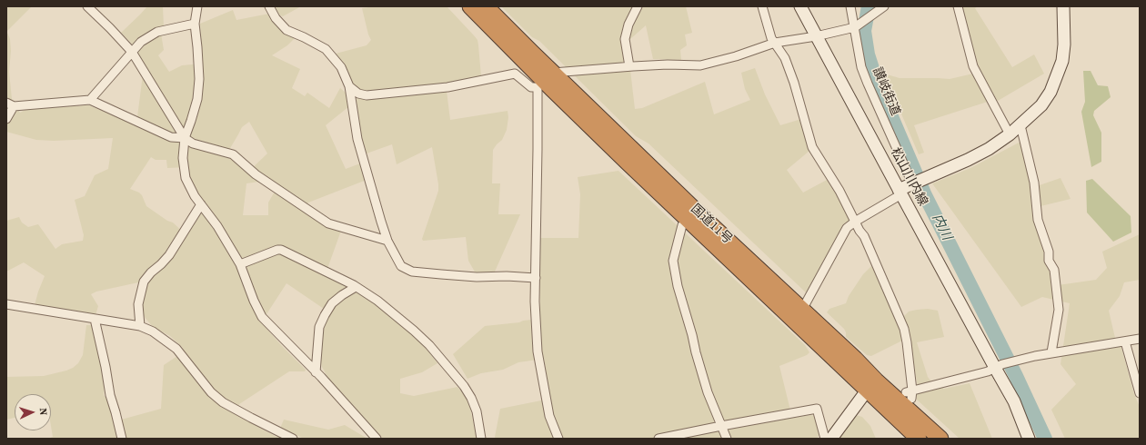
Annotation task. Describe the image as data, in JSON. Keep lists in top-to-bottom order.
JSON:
{
  "streets": {
    "highway": ["国道11号"],
    "main road": ["松山川内線"],
    "street": ["讃岐街道"]
  },
  "water": ["内川"],
  "north": "right"
}
